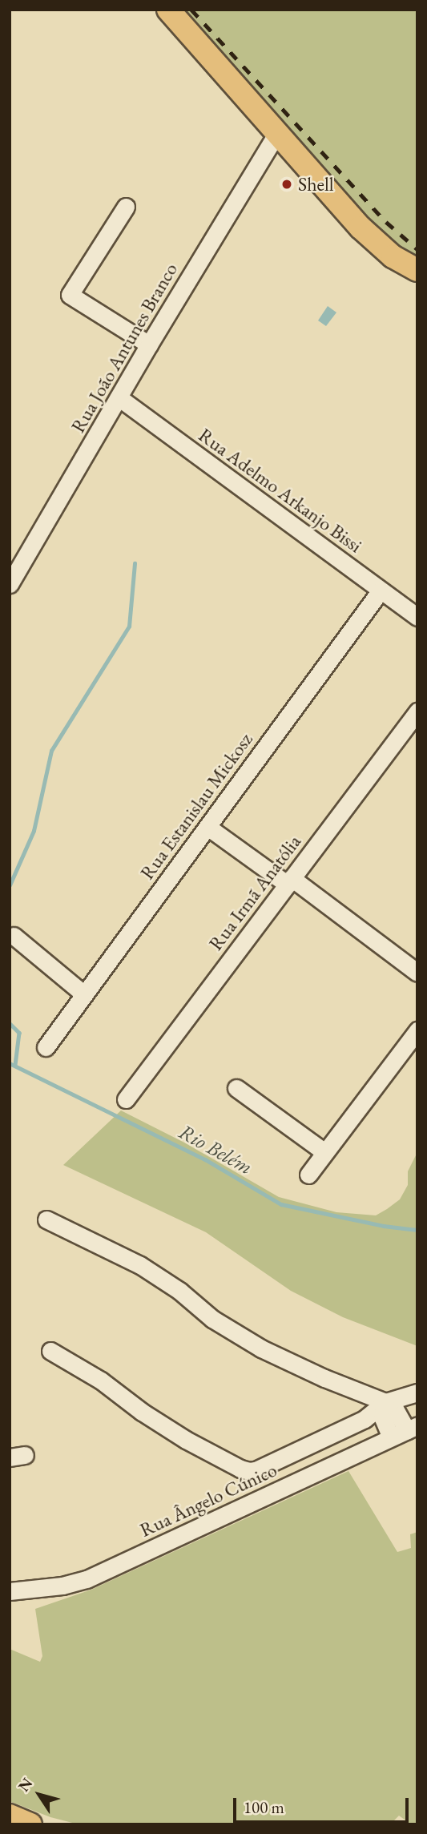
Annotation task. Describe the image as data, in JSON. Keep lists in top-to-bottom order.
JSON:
{
  "streets": {
    "street": [
      "Rua João Antunes Branco",
      "Rua Adelmo Arkanjo Bissi",
      "Rua Estanislau Mickosz",
      "Rua Irmã Anatólia",
      "Rua Ângelo Cúnico"
    ]
  },
  "crossings": [
    ["Rua João Antunes Branco", "Rua Adelmo Arkanjo Bissi"],
    ["Rua Adelmo Arkanjo Bissi", "Rua Estanislau Mickosz"]
  ],
  "water": ["Rio Belém"],
  "places": ["Shell"],
  "scale_bar": "100 m",
  "north": "top left"
}
